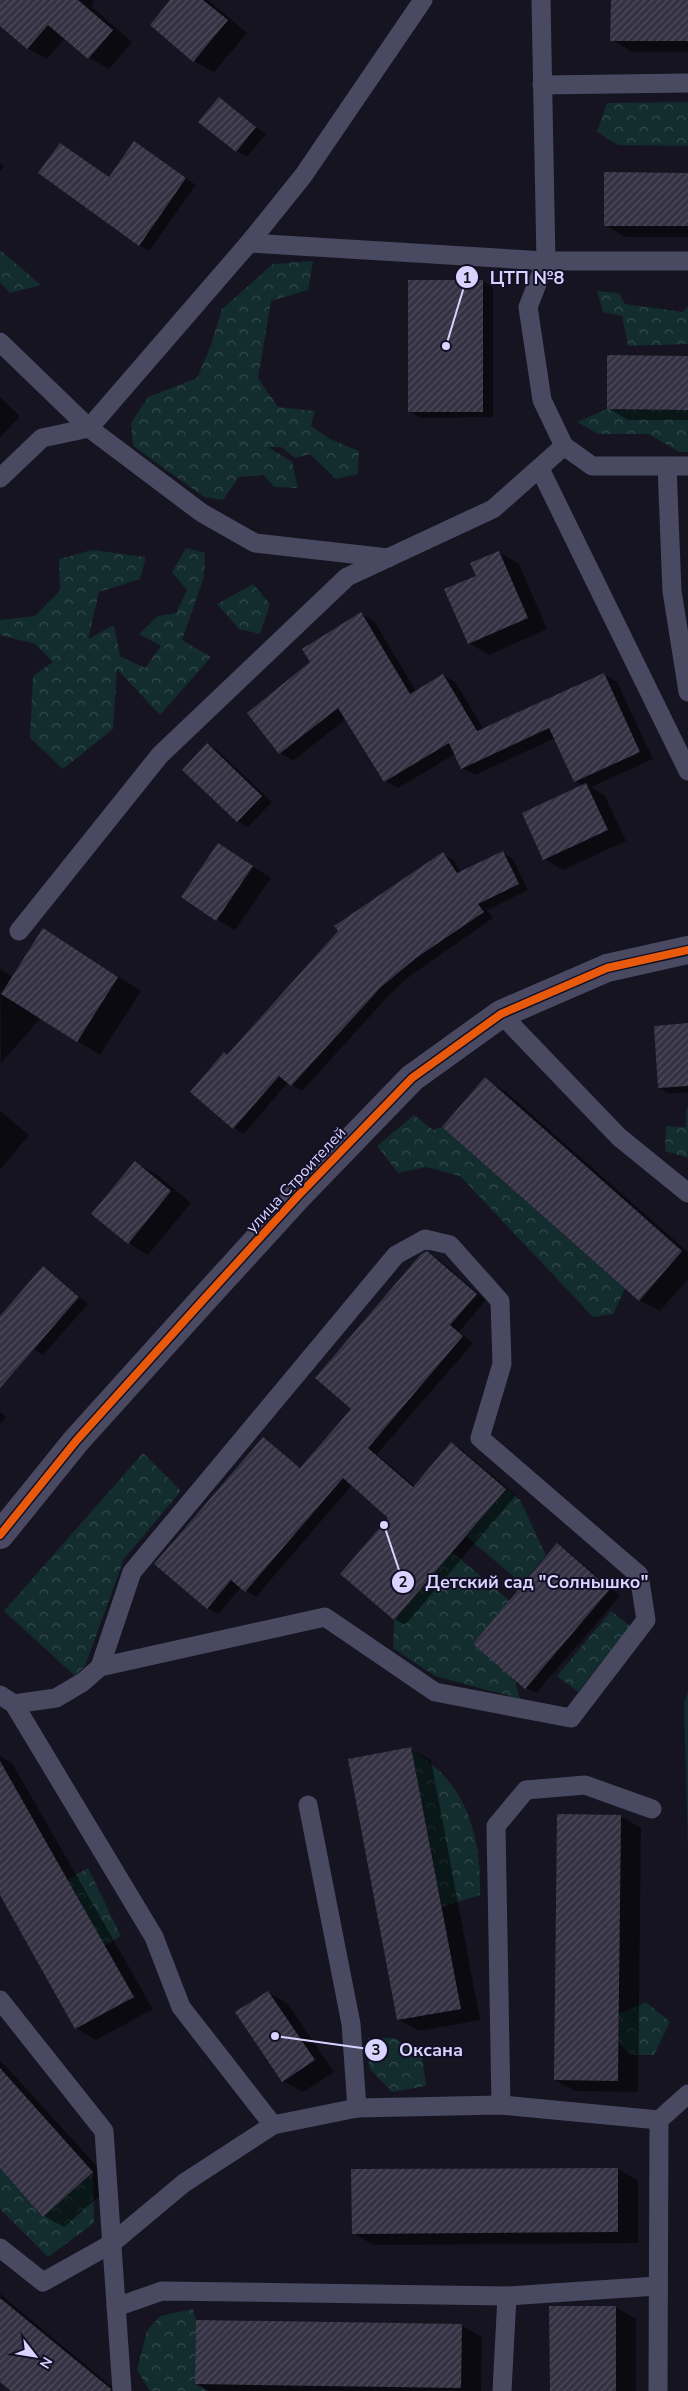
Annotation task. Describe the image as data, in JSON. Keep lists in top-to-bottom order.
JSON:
{
  "streets": {
    "street": ["улица Строителей"]
  },
  "places": ["ЦТП №8", "Детский сад \"Солнышко\"", "Оксана"],
  "north": "bottom right"
}
